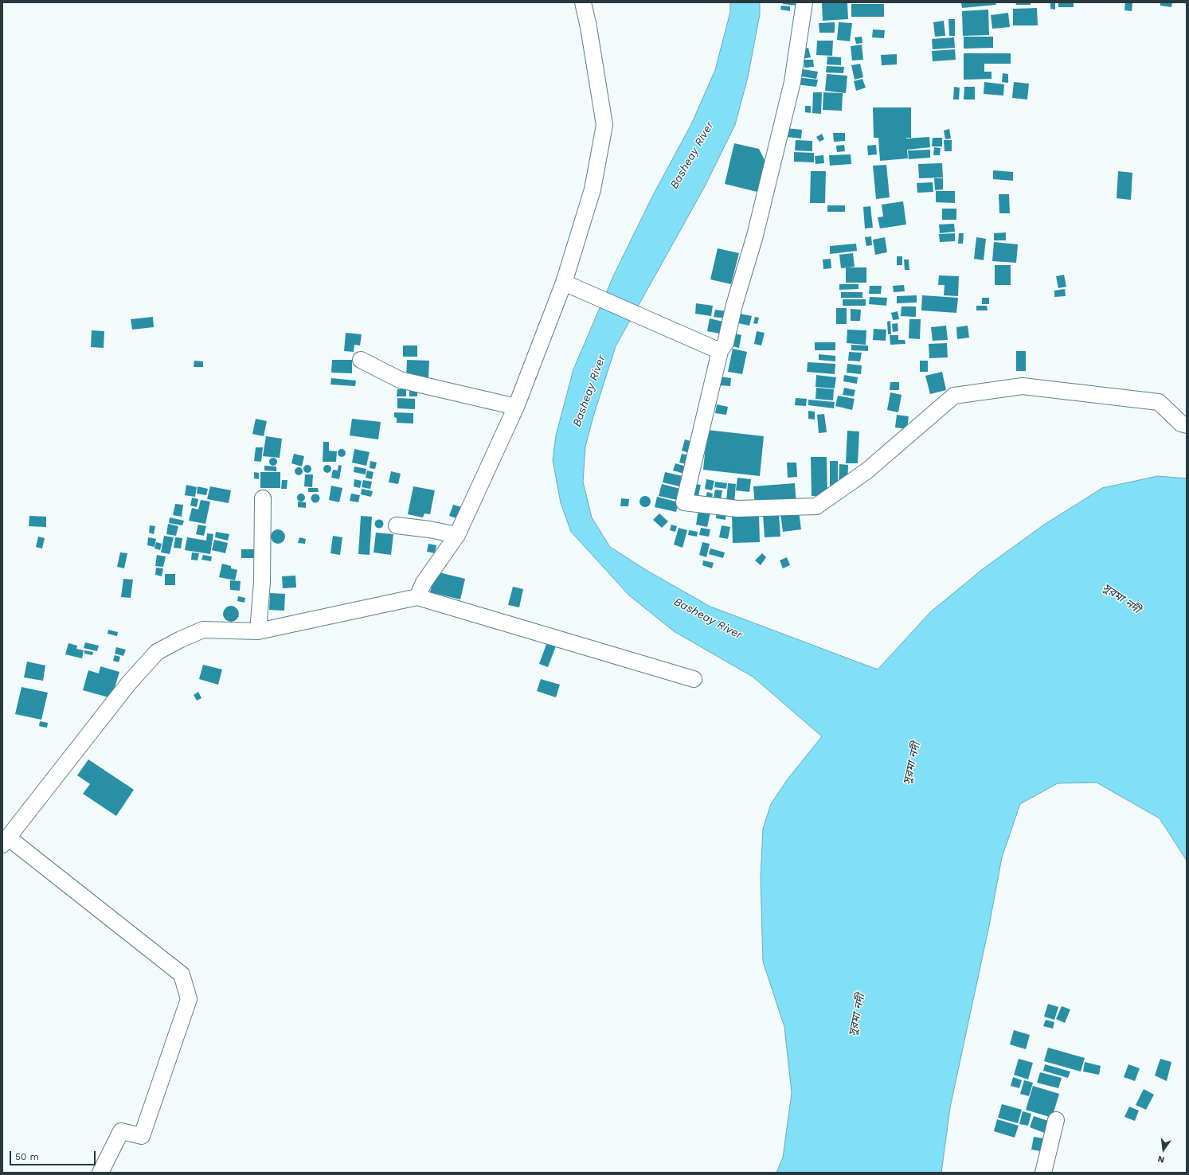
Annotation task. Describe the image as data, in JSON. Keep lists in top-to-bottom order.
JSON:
{
  "water": ["Basheay River", "সুরমা নদী"],
  "scale_bar": "50 m",
  "north": "bottom"
}
